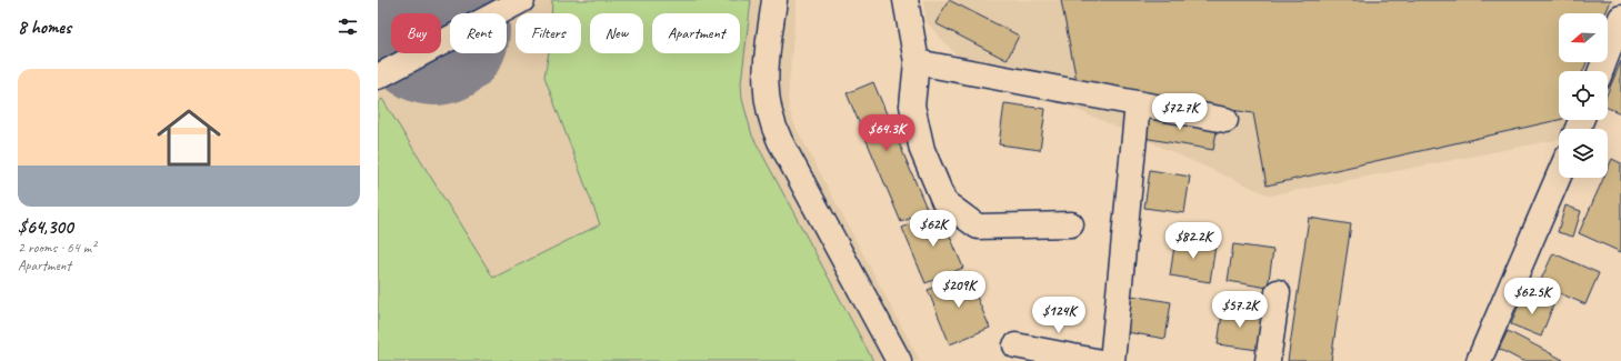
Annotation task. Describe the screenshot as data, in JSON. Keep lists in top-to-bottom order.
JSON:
{
  "north": "left",
  "page": {
    "heading": "8 homes",
    "chip": [
      "Buy",
      "Rent",
      "Filters",
      "New",
      "Apartment"
    ],
    "list": [
      {
        "name": "$64,300",
        "note": "2 rooms · 64 m² · Apartment"
      }
    ],
    "price": [
      "$72.7K",
      "$64.3K",
      "$62K",
      "$82.2K",
      "$209K",
      "$62.5K",
      "$57.2K",
      "$124K"
    ]
  }
}
